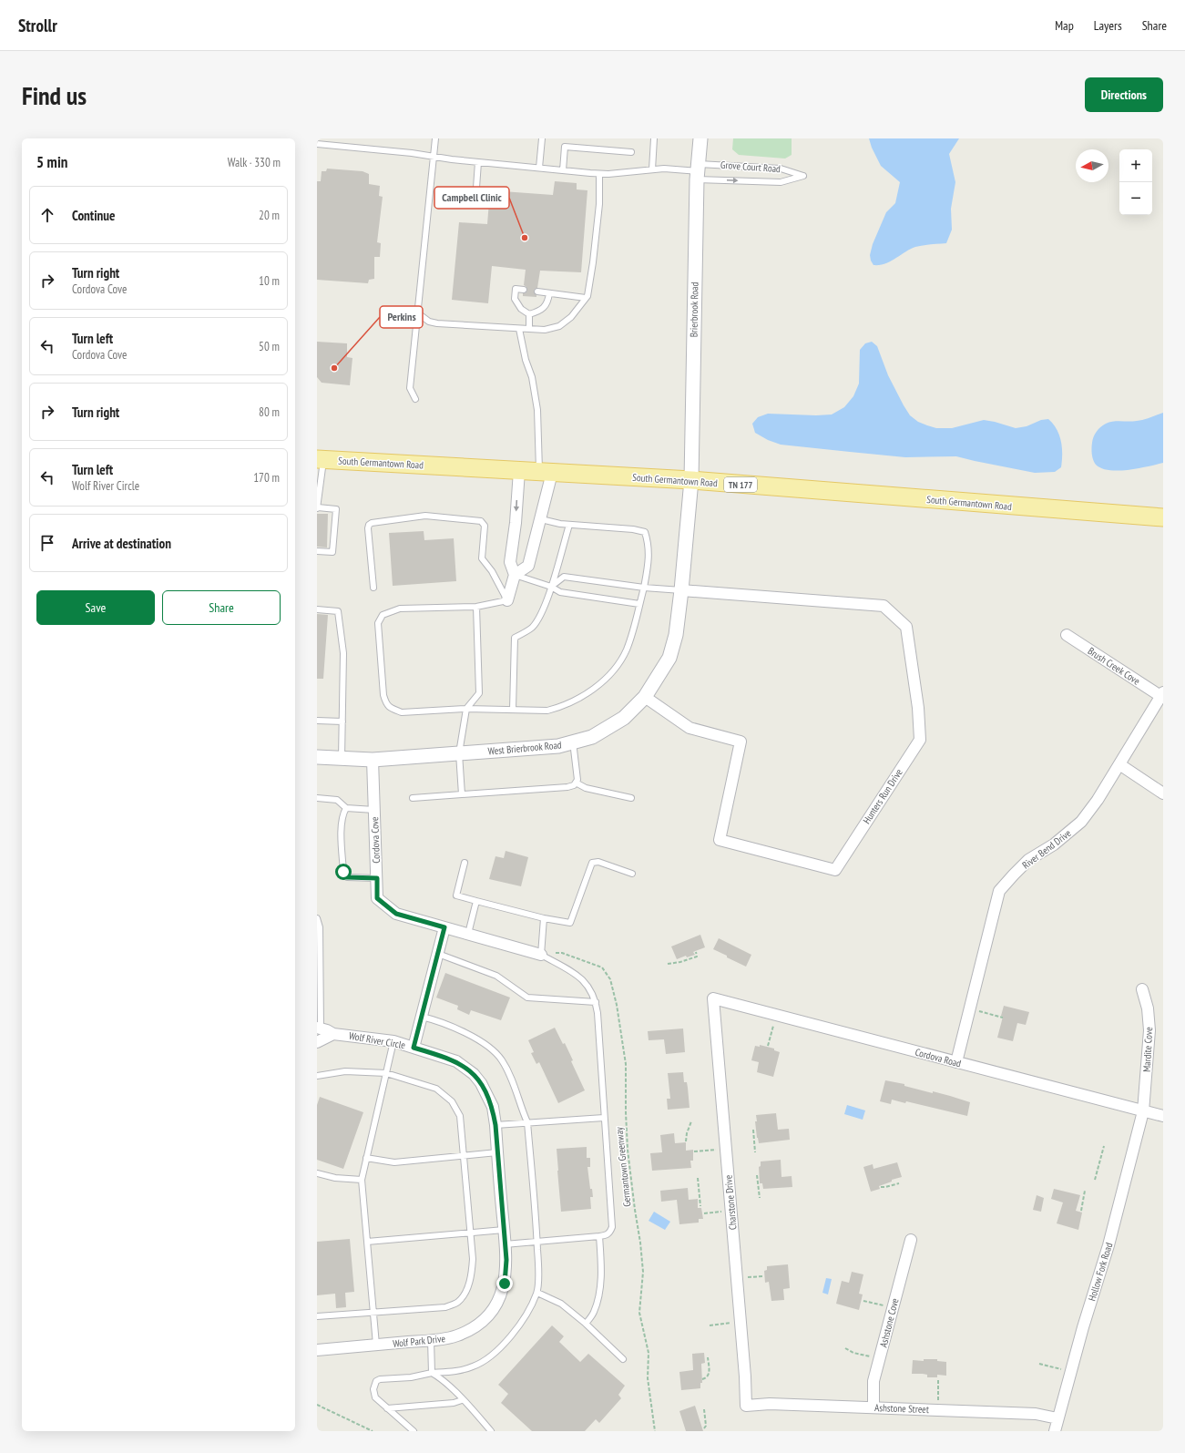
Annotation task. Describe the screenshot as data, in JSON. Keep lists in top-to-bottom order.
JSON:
{
  "streets": {
    "main road": ["South Germantown Road", "TN 177"],
    "street": [
      "Brierbrook Road",
      "Brush Creek Cove",
      "West Brierbrook Road",
      "Hunters Run Drive",
      "Cordova Cove",
      "River Bend Drive",
      "Wolf River Circle",
      "Mardite Cove",
      "Cordova Road",
      "Charstone Drive",
      "Hollow Fork Road",
      "Ashstone Cove",
      "Wolf Park Drive",
      "Ashstone Street"
    ],
    "lane": ["Grove Court Road"],
    "path": ["Germantown Greenway"]
  },
  "crossings": [
    ["Grove Court Road", "Brierbrook Road"],
    ["Brierbrook Road", "South Germantown Road"],
    ["Brierbrook Road", "West Brierbrook Road"],
    ["South Germantown Road", "West Brierbrook Road"],
    ["Brush Creek Cove", "River Bend Drive"],
    ["West Brierbrook Road", "Hunters Run Drive"],
    ["West Brierbrook Road", "Cordova Cove"],
    ["Cordova Cove", "Germantown Greenway"],
    ["River Bend Drive", "Cordova Road"],
    ["Wolf River Circle", "Wolf Park Drive"],
    ["Mardite Cove", "Cordova Road"],
    ["Mardite Cove", "Hollow Fork Road"],
    ["Cordova Road", "Charstone Drive"],
    ["Cordova Road", "Hollow Fork Road"],
    ["Charstone Drive", "Ashstone Street"],
    ["Hollow Fork Road", "Ashstone Street"],
    ["Ashstone Cove", "Ashstone Street"]
  ],
  "places": ["Campbell Clinic", "Perkins"],
  "north": "left",
  "page": {
    "header": "Strollr",
    "nav": ["Map", "Layers", "Share"],
    "buttons": [
      "Directions",
      ["Save", "Share"]
    ],
    "title": "Find us",
    "heading": ["5 min", "Walk · 330 m"],
    "map_buttons": ["+", "−"],
    "list": [
      ["Continue", "20 m"],
      ["Turn right", "Cordova Cove", "10 m"],
      ["Turn left", "Cordova Cove", "50 m"],
      ["Turn right", "80 m"],
      ["Turn left", "Wolf River Circle", "170 m"],
      "Arrive at destination"
    ]
  }
}
